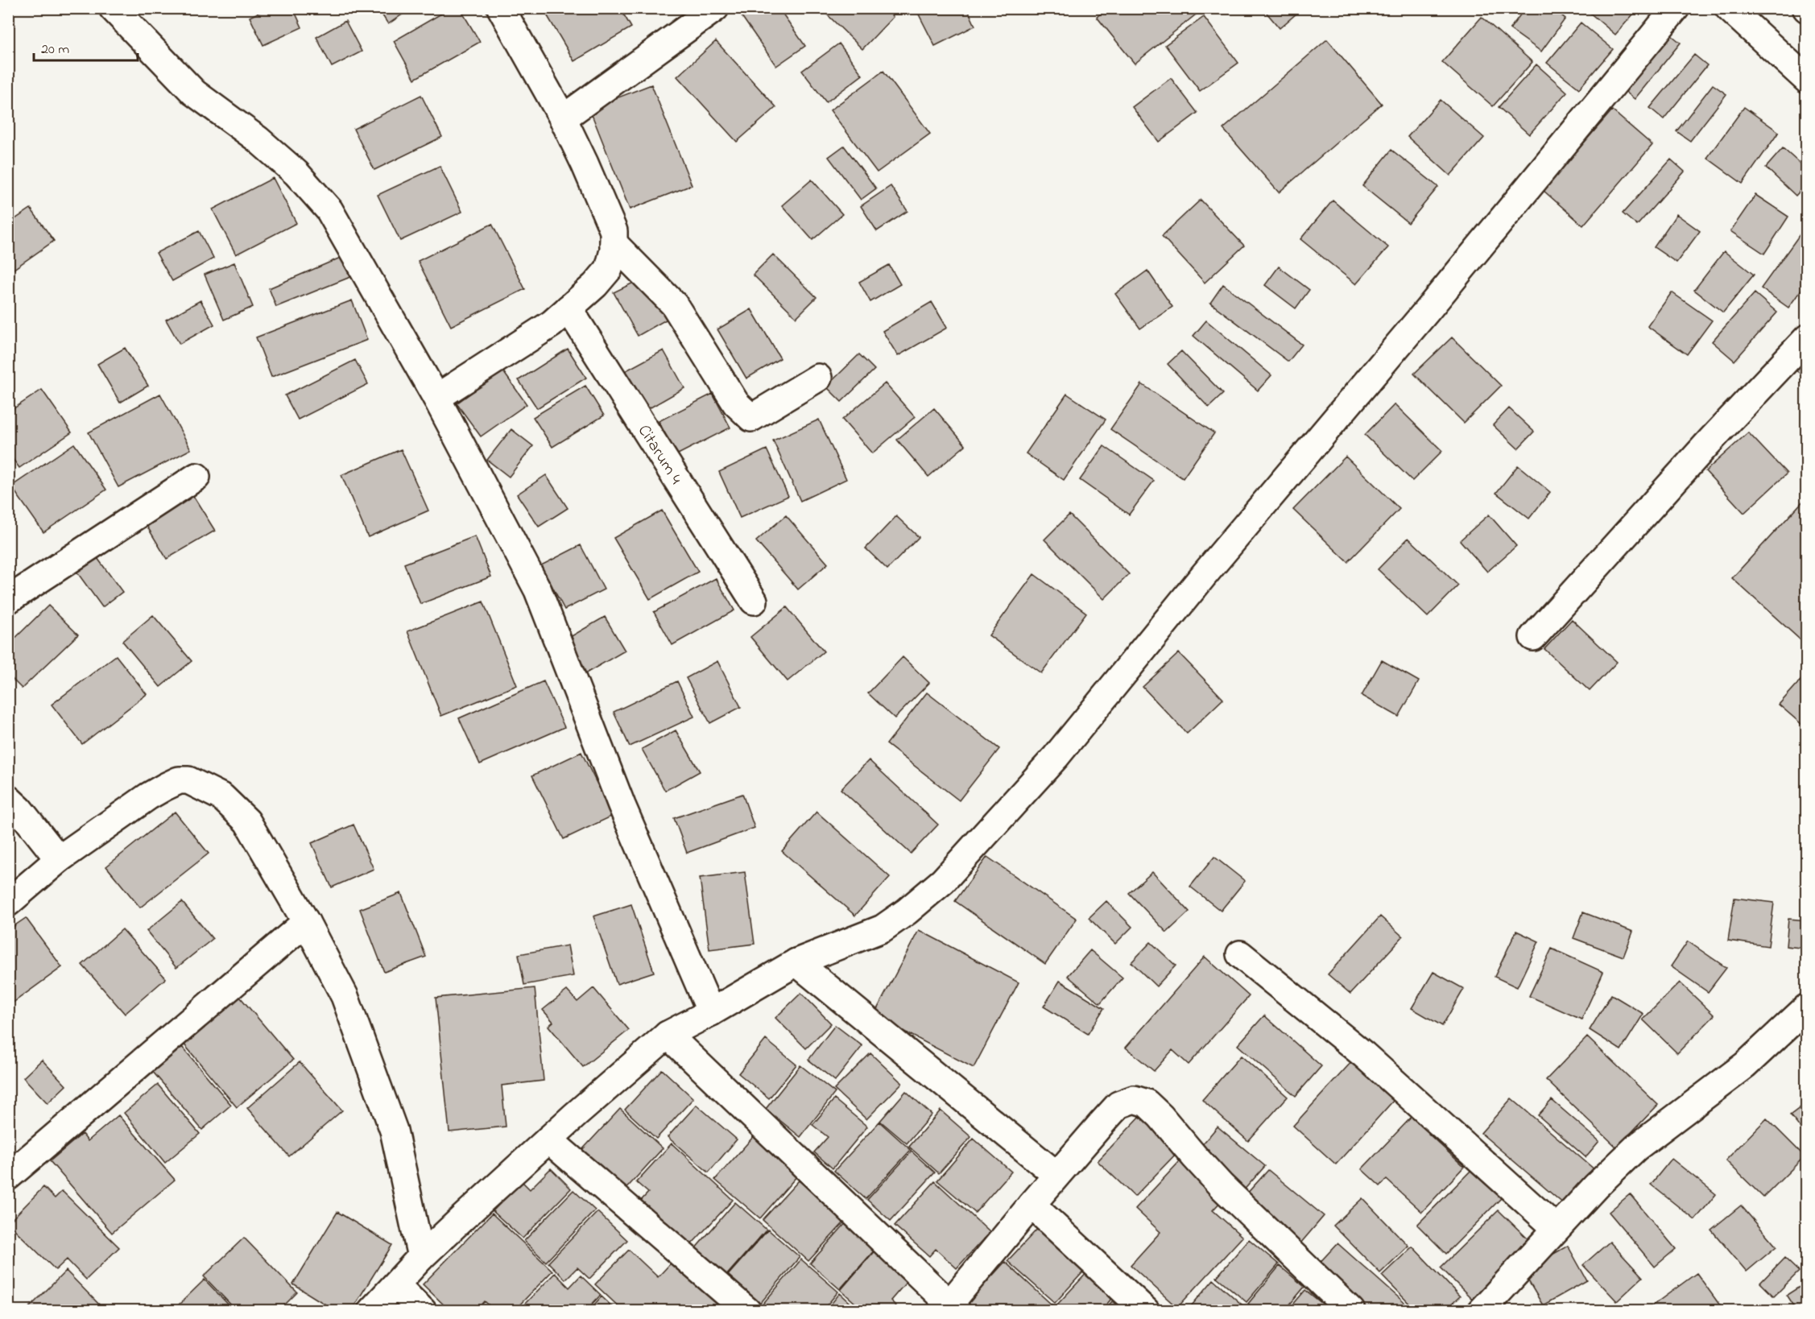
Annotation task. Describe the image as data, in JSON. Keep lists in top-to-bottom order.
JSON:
{
  "streets": {
    "street": ["Citarum 4"]
  },
  "scale_bar": "20 m"
}
